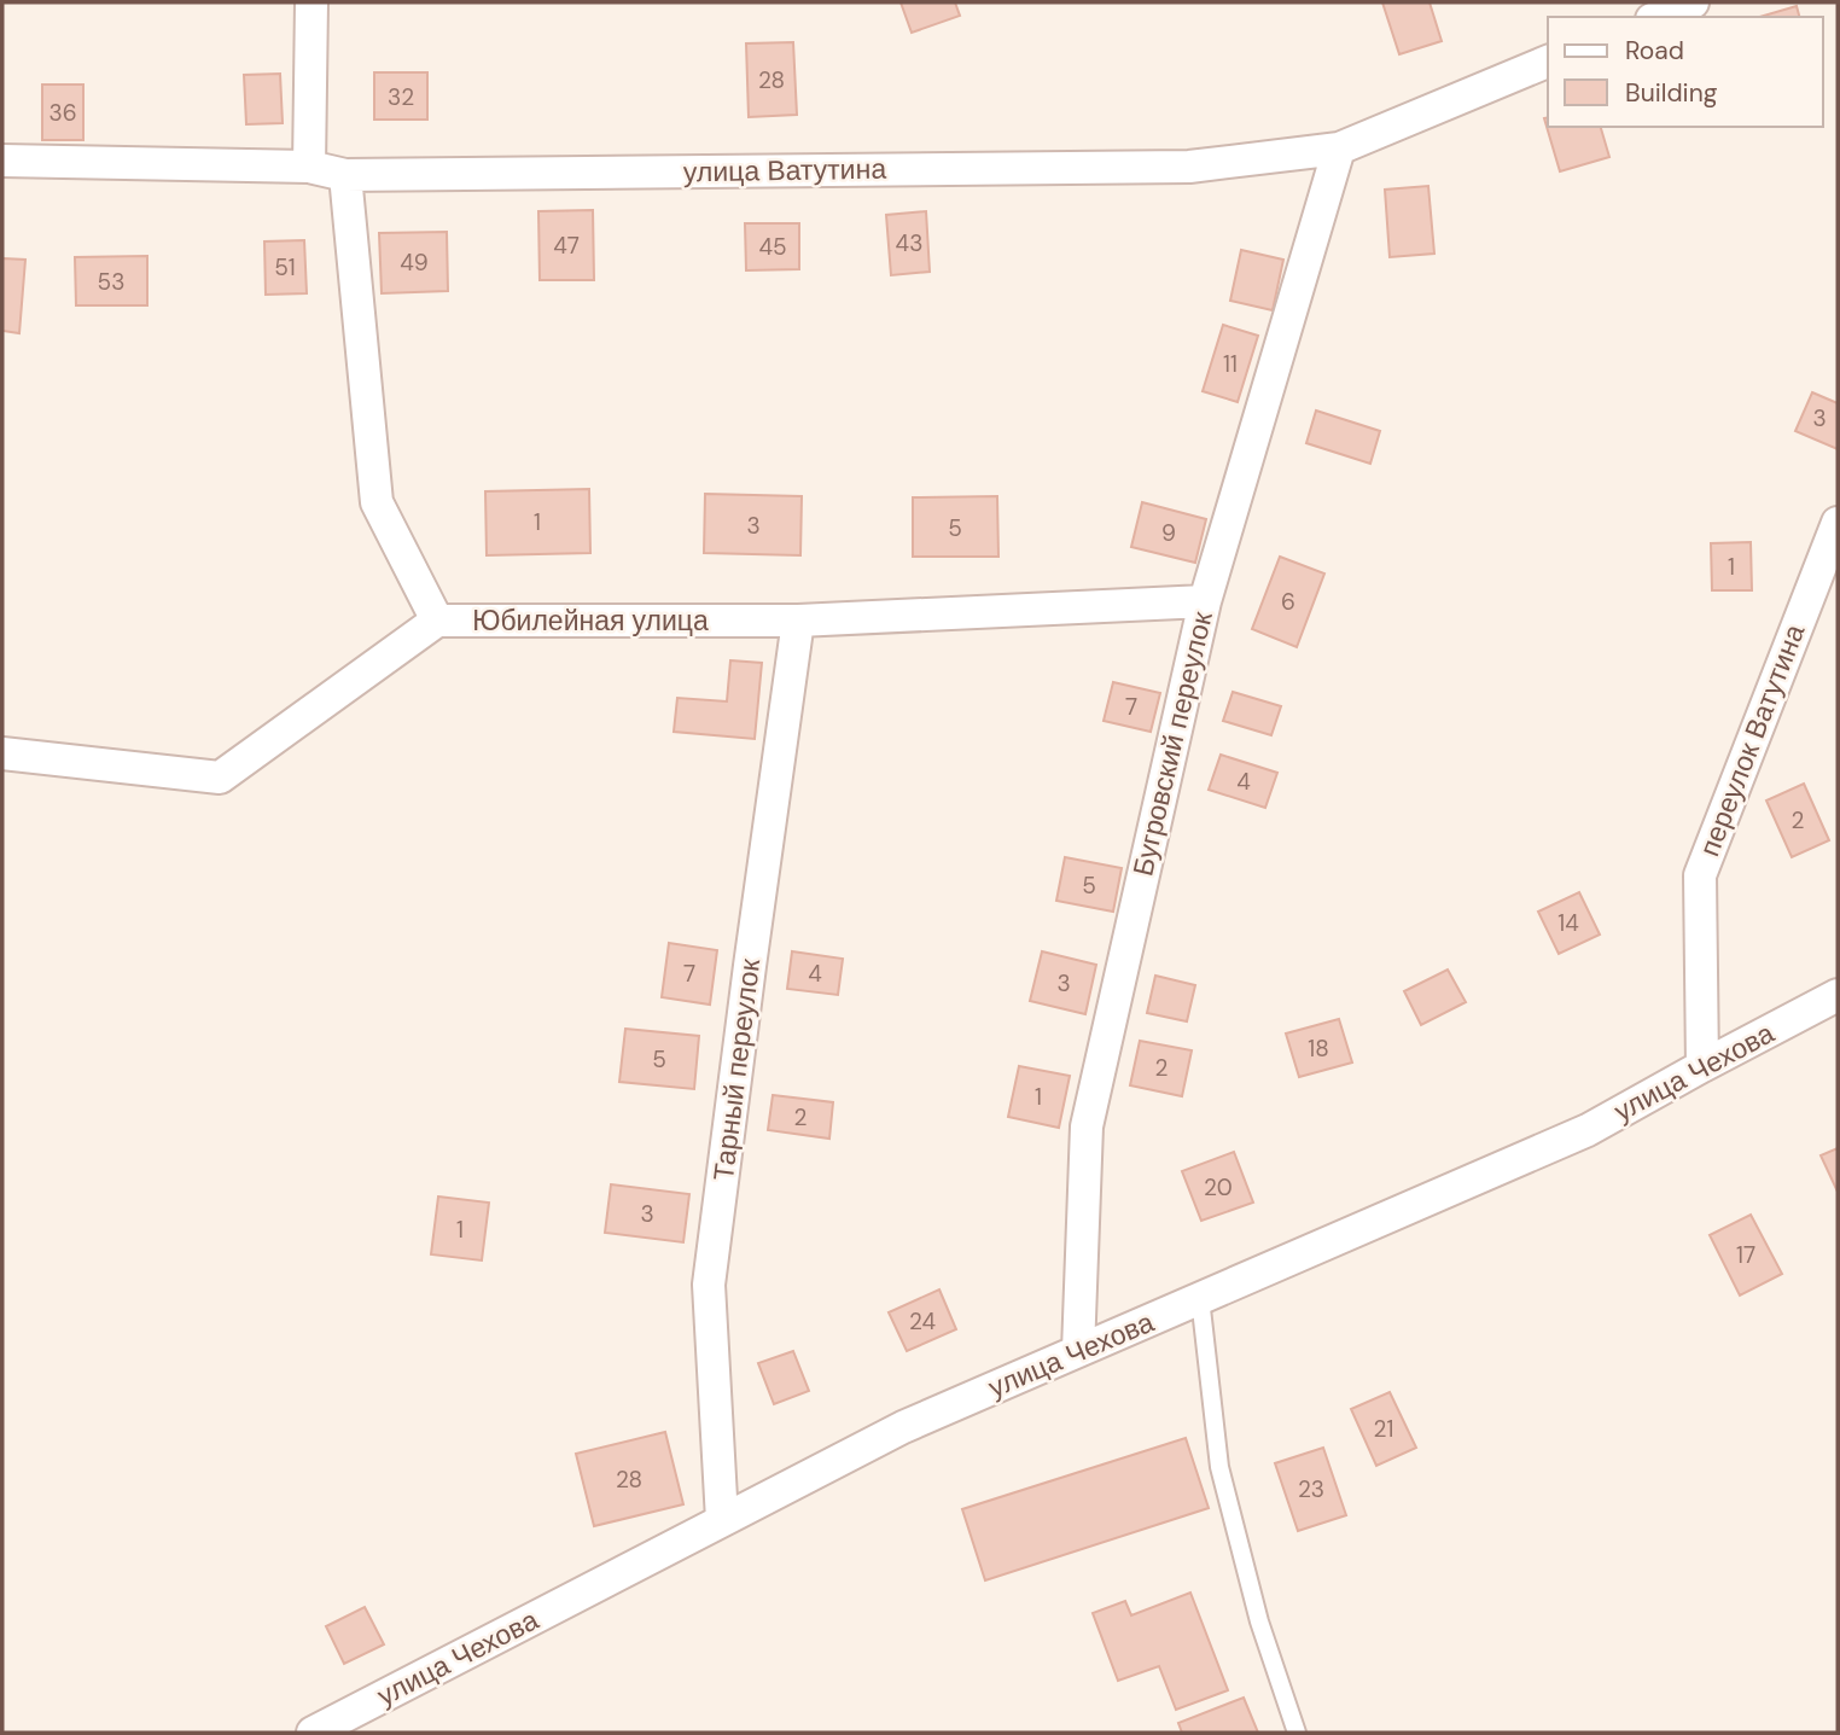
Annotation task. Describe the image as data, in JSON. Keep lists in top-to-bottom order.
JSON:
{
  "streets": {
    "street": [
      "улица Ватутина",
      "Юбилейная улица",
      "переулок Ватутина",
      "Бугровский переулок",
      "Тарный переулок",
      "улица Чехова"
    ]
  },
  "crossings": [
    ["улица Ватутина", "Юбилейная улица"],
    ["улица Ватутина", "Бугровский переулок"],
    ["Юбилейная улица", "Бугровский переулок"],
    ["Юбилейная улица", "Тарный переулок"],
    ["переулок Ватутина", "улица Чехова"],
    ["Бугровский переулок", "улица Чехова"],
    ["Тарный переулок", "улица Чехова"]
  ],
  "house_numbers": [
    "28",
    "32",
    "36",
    "43",
    "47",
    "45",
    "49",
    "51",
    "53",
    "11",
    "3",
    "1",
    "3",
    "5",
    "9",
    "1",
    "6",
    "7",
    "4",
    "2",
    "5",
    "14",
    "7",
    "4",
    "3",
    "18",
    "5",
    "2",
    "1",
    "2",
    "20",
    "3",
    "1",
    "17",
    "24",
    "21",
    "28",
    "23"
  ],
  "legend": ["Road", "Building"]
}
